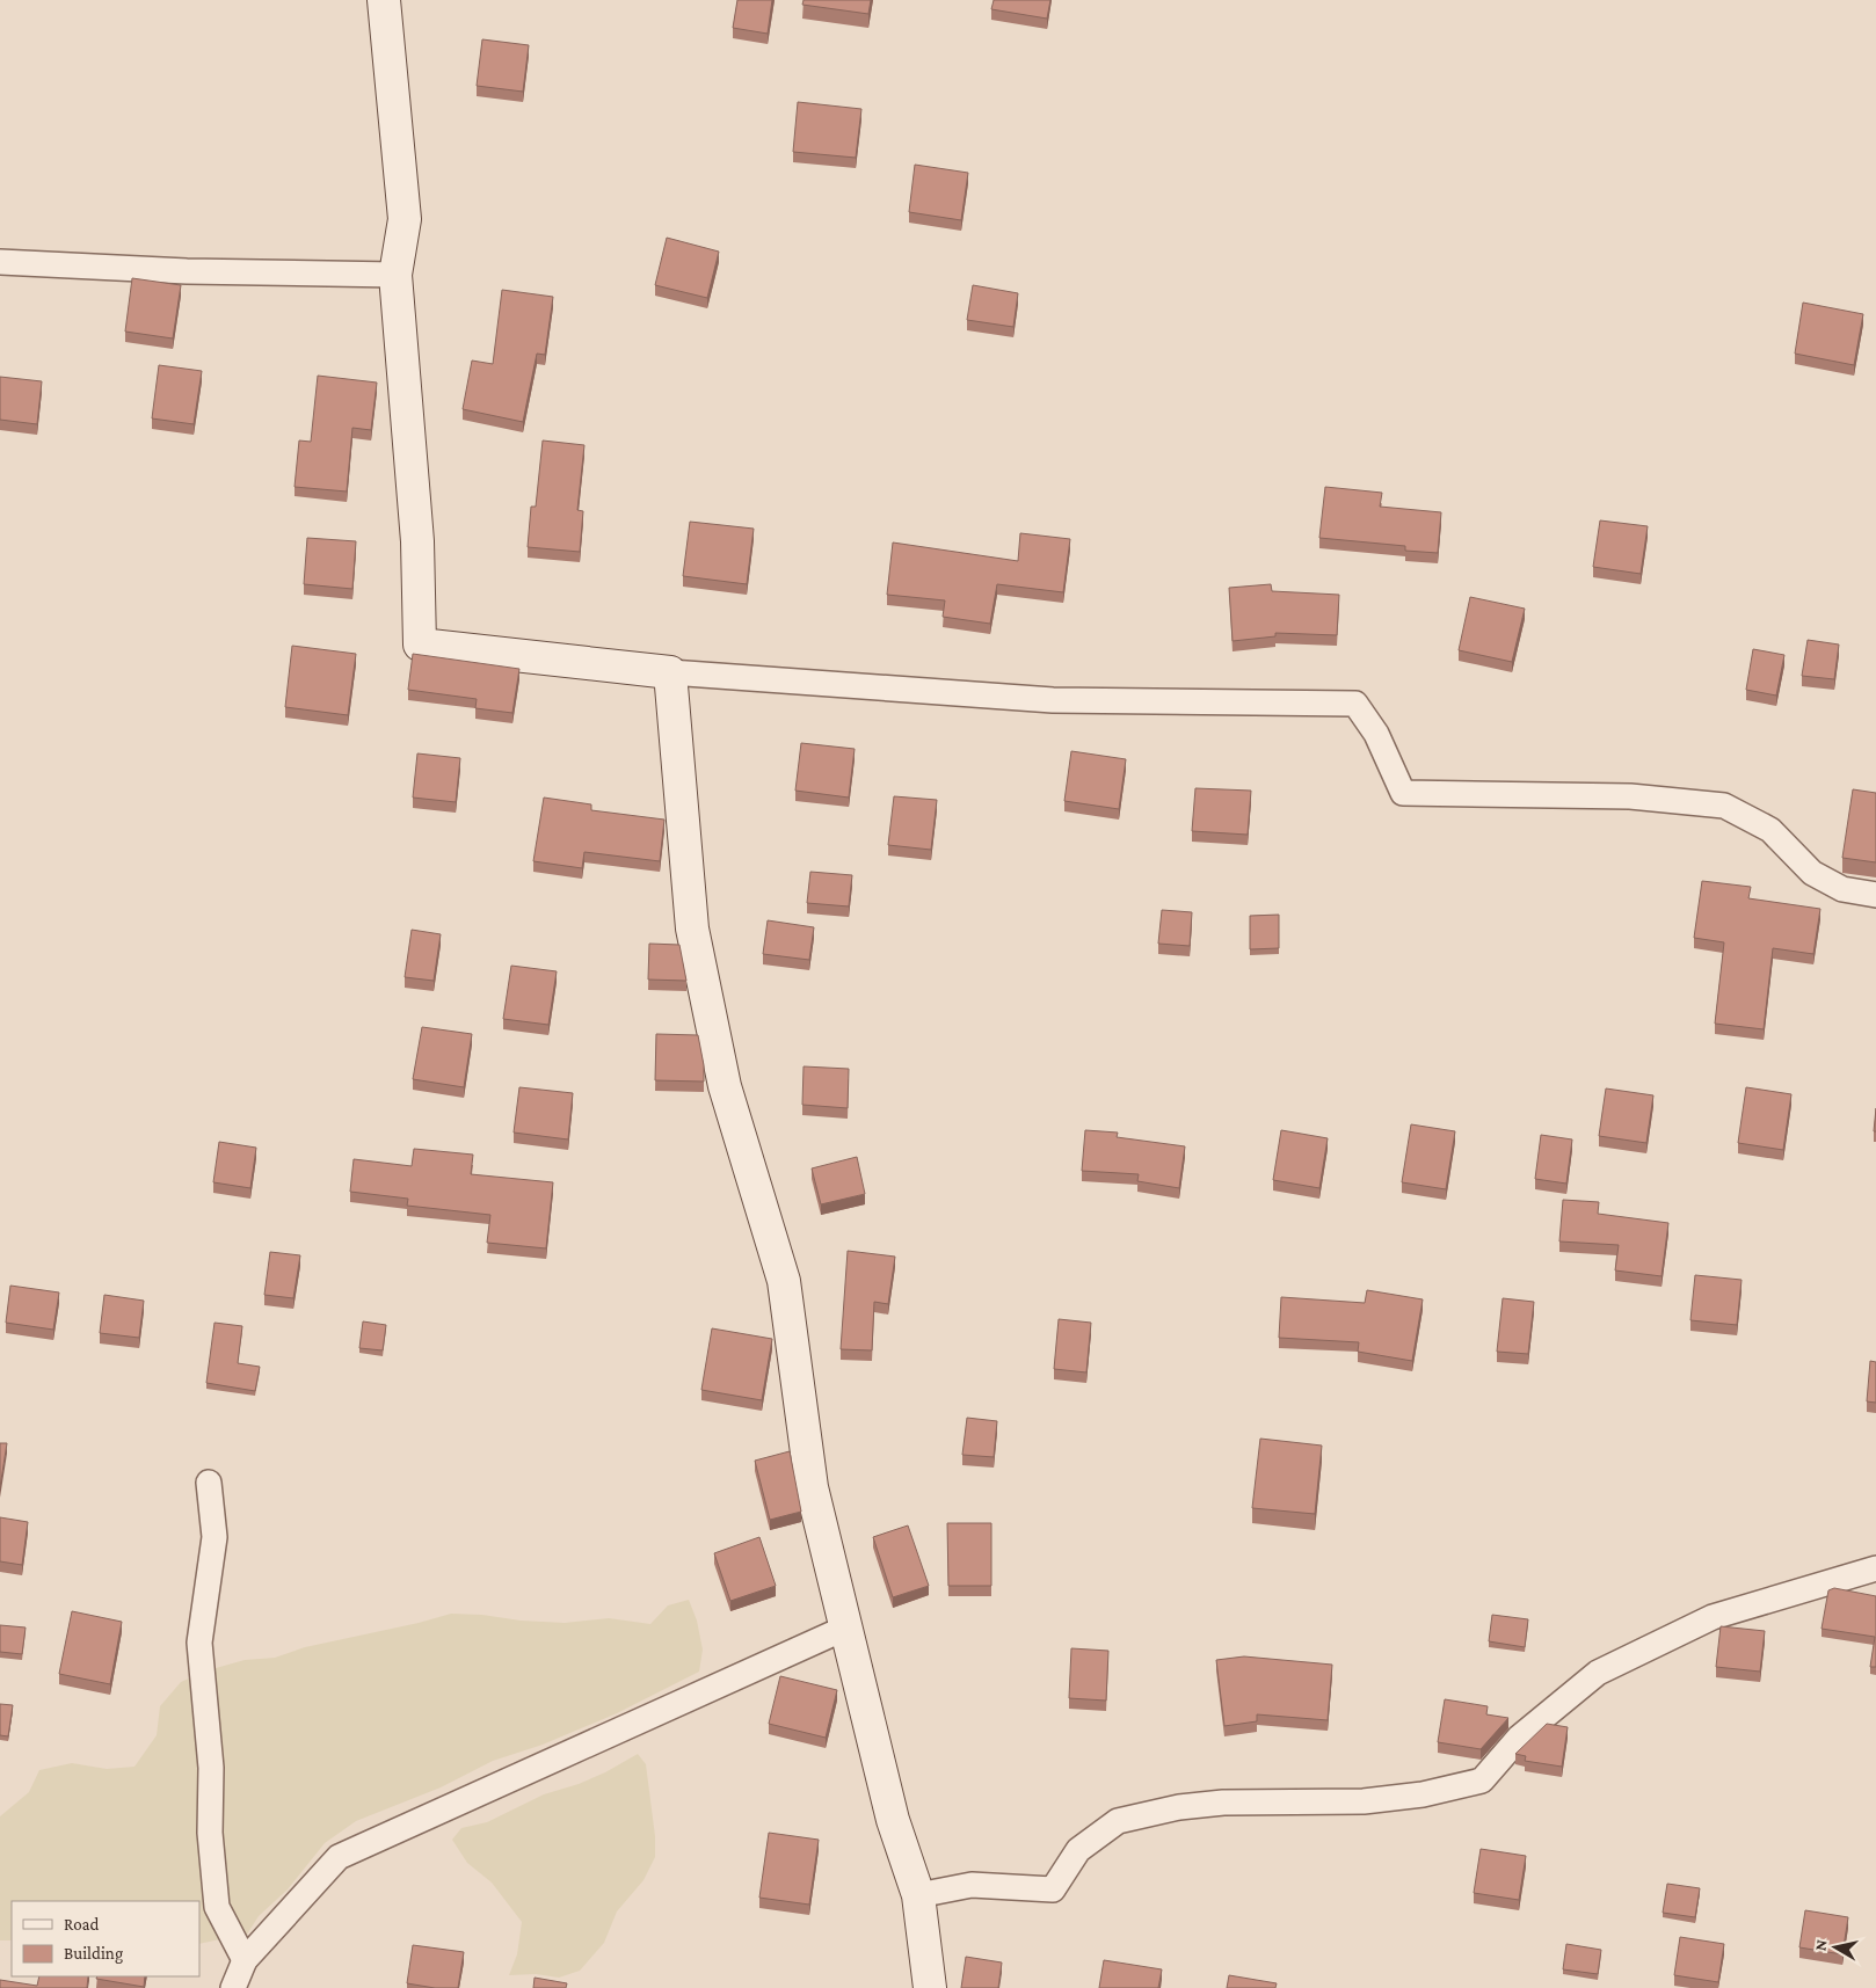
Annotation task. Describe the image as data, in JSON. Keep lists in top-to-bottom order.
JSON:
{
  "legend": ["Road", "Building"],
  "north": "left"
}
